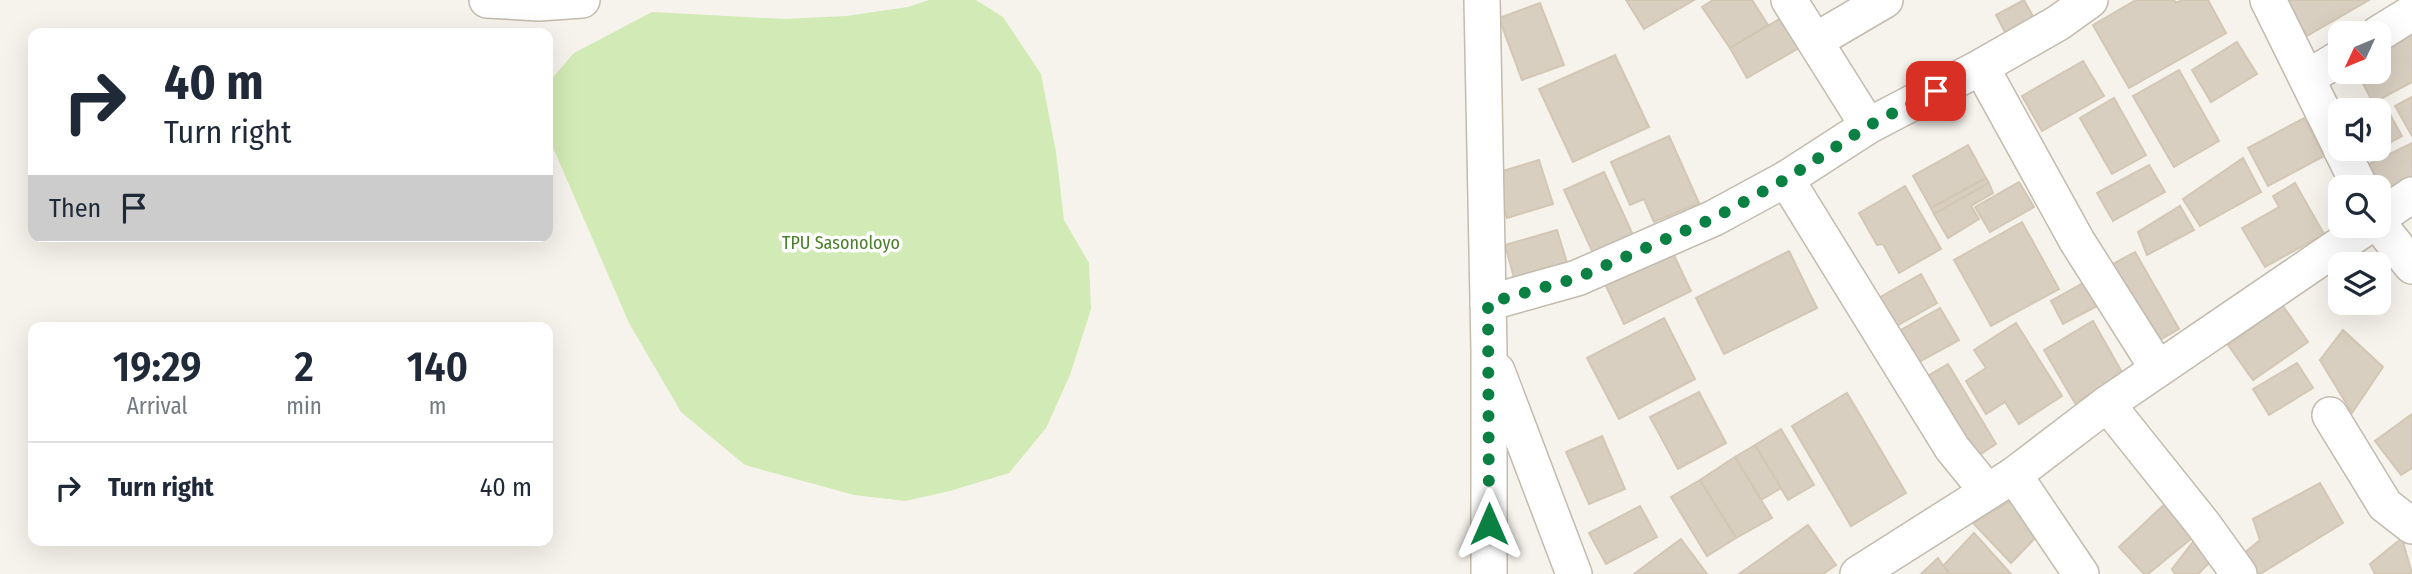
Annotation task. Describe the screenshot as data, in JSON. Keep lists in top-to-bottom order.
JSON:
{
  "parks": ["TPU Sasonoloyo"],
  "north": "bottom left",
  "page": {
    "turn": ["40 m", "Turn right"],
    "then": "Then",
    "eta": [
      "19:29",
      "Arrival",
      "2",
      "min",
      "140",
      "m"
    ],
    "list": [
      {
        "name": "Turn right",
        "value": "40 m"
      }
    ]
  }
}
